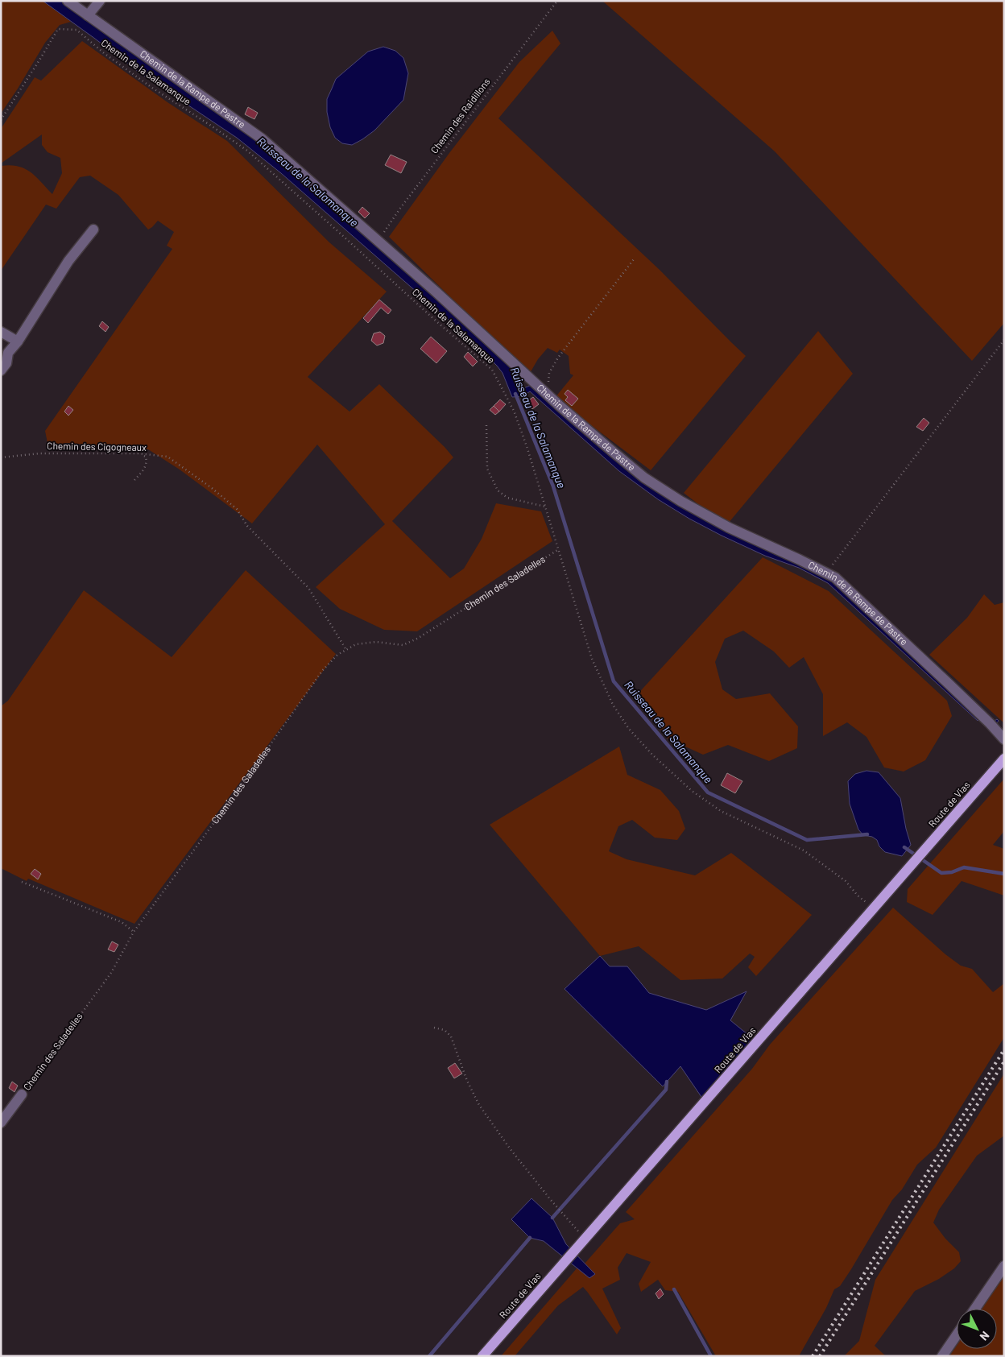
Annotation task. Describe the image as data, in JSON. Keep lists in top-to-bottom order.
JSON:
{
  "streets": {
    "main road": ["Route de Vias"],
    "street": ["Chemin de la Rampe de Pastre", "Chemin des Saladelles"],
    "path": ["Chemin de la Salamanque", "Chemin des Raidillons", "Chemin des Cigogneaux"]
  },
  "crossings": [
    ["Chemin de la Salamanque", "Chemin des Saladelles"],
    ["Chemin de la Salamanque", "Route de Vias"],
    ["Chemin de la Rampe de Pastre", "Chemin des Raidillons"],
    ["Chemin des Cigogneaux", "Chemin des Saladelles"]
  ],
  "water": ["Ruisseau de la Salamanque"],
  "north": "bottom right"
}
